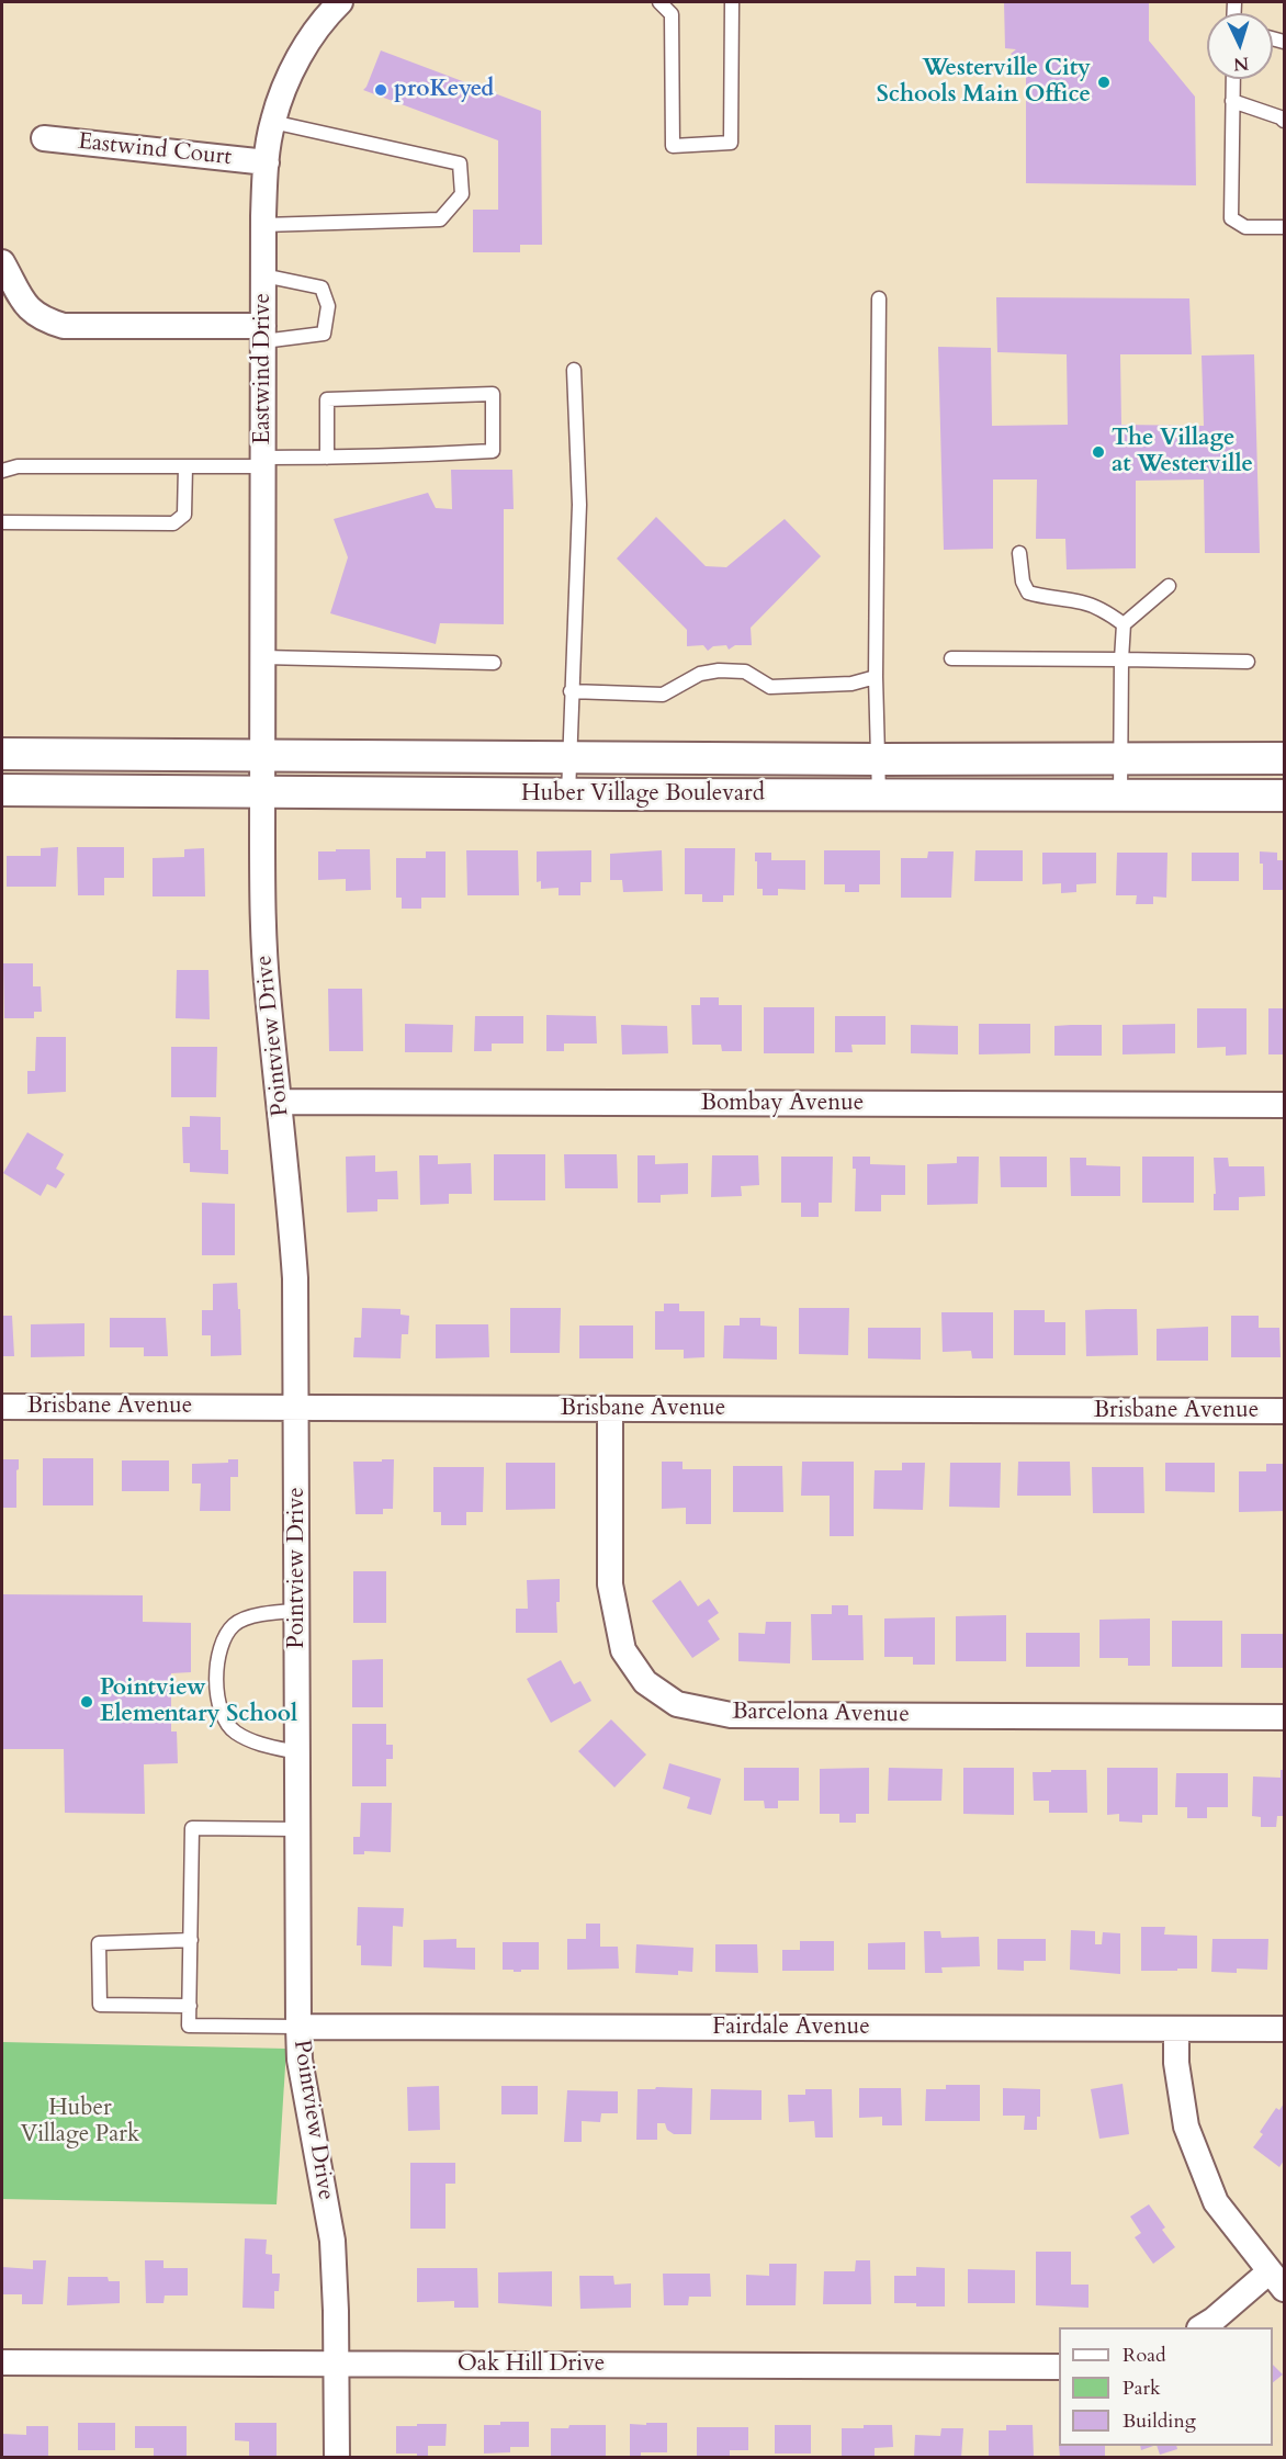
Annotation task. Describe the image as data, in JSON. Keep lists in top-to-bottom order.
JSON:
{
  "streets": {
    "street": [
      "Eastwind Court",
      "Eastwind Drive",
      "Huber Village Boulevard",
      "Pointview Drive",
      "Bombay Avenue",
      "Brisbane Avenue",
      "Barcelona Avenue",
      "Fairdale Avenue",
      "Oak Hill Drive"
    ]
  },
  "crossings": [
    ["Eastwind Court", "Eastwind Drive"],
    ["Eastwind Drive", "Huber Village Boulevard"],
    ["Eastwind Drive", "Pointview Drive"],
    ["Huber Village Boulevard", "Pointview Drive"],
    ["Pointview Drive", "Bombay Avenue"],
    ["Pointview Drive", "Brisbane Avenue"],
    ["Pointview Drive", "Fairdale Avenue"],
    ["Pointview Drive", "Oak Hill Drive"],
    ["Brisbane Avenue", "Barcelona Avenue"]
  ],
  "parks": ["Huber Village Park"],
  "places": [
    "Westerville City Schools Main Office",
    "proKeyed",
    "The Village at Westerville",
    "Pointview Elementary School"
  ],
  "legend": ["Road", "Park", "Building"],
  "north": "bottom"
}
